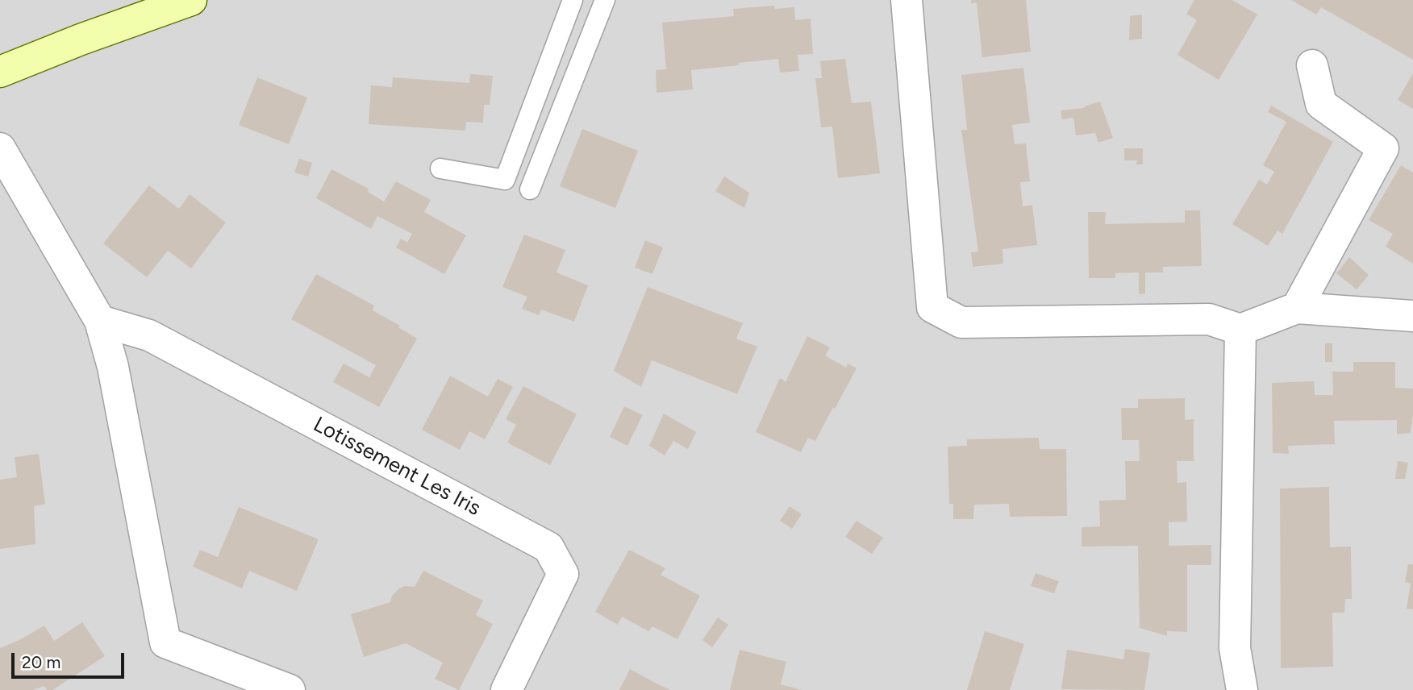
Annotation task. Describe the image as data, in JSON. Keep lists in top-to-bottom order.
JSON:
{
  "streets": {
    "street": ["Lotissement Les Iris"]
  },
  "scale_bar": "20 m"
}
